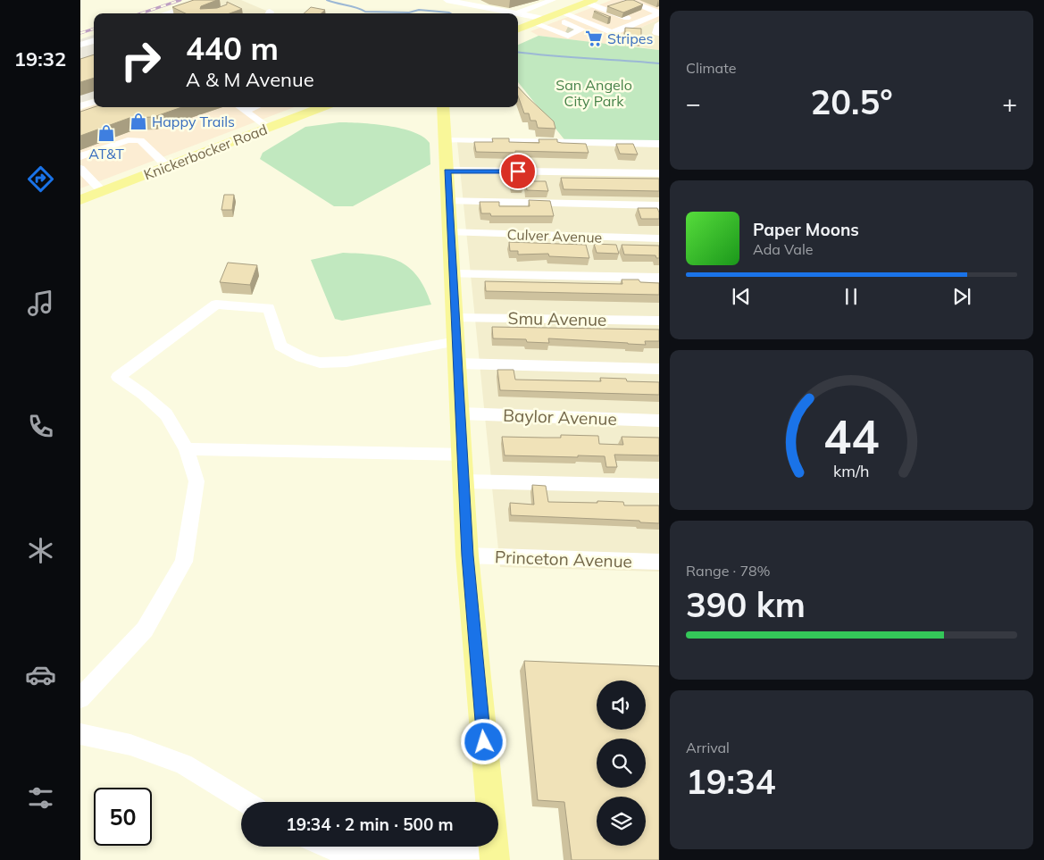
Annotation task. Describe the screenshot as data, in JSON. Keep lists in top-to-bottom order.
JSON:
{
  "streets": {
    "main road": ["Knickerbocker Road"],
    "street": [
      "Culver Avenue",
      "Smu Avenue",
      "Baylor Avenue",
      "Princeton Avenue"
    ]
  },
  "parks": ["San Angelo City Park"],
  "places": {
    "supermarket": ["Stripes"],
    "shop": ["Happy Trails", "AT&T"]
  },
  "page": {
    "tabs": "19:32",
    "tile": [
      "Climate",
      ["Range · 78%", "390 km"],
      ["Arrival", "19:34"]
    ],
    "turn": ["440 m", "A & M Avenue"],
    "heat": ["−", "20.5°", "+"],
    "song": ["Paper Moons", "Ada Vale"],
    "limit": "50",
    "trip": "19:34 · 2 min · 500 m",
    "gauge": ["44", "km/h"]
  }
}
